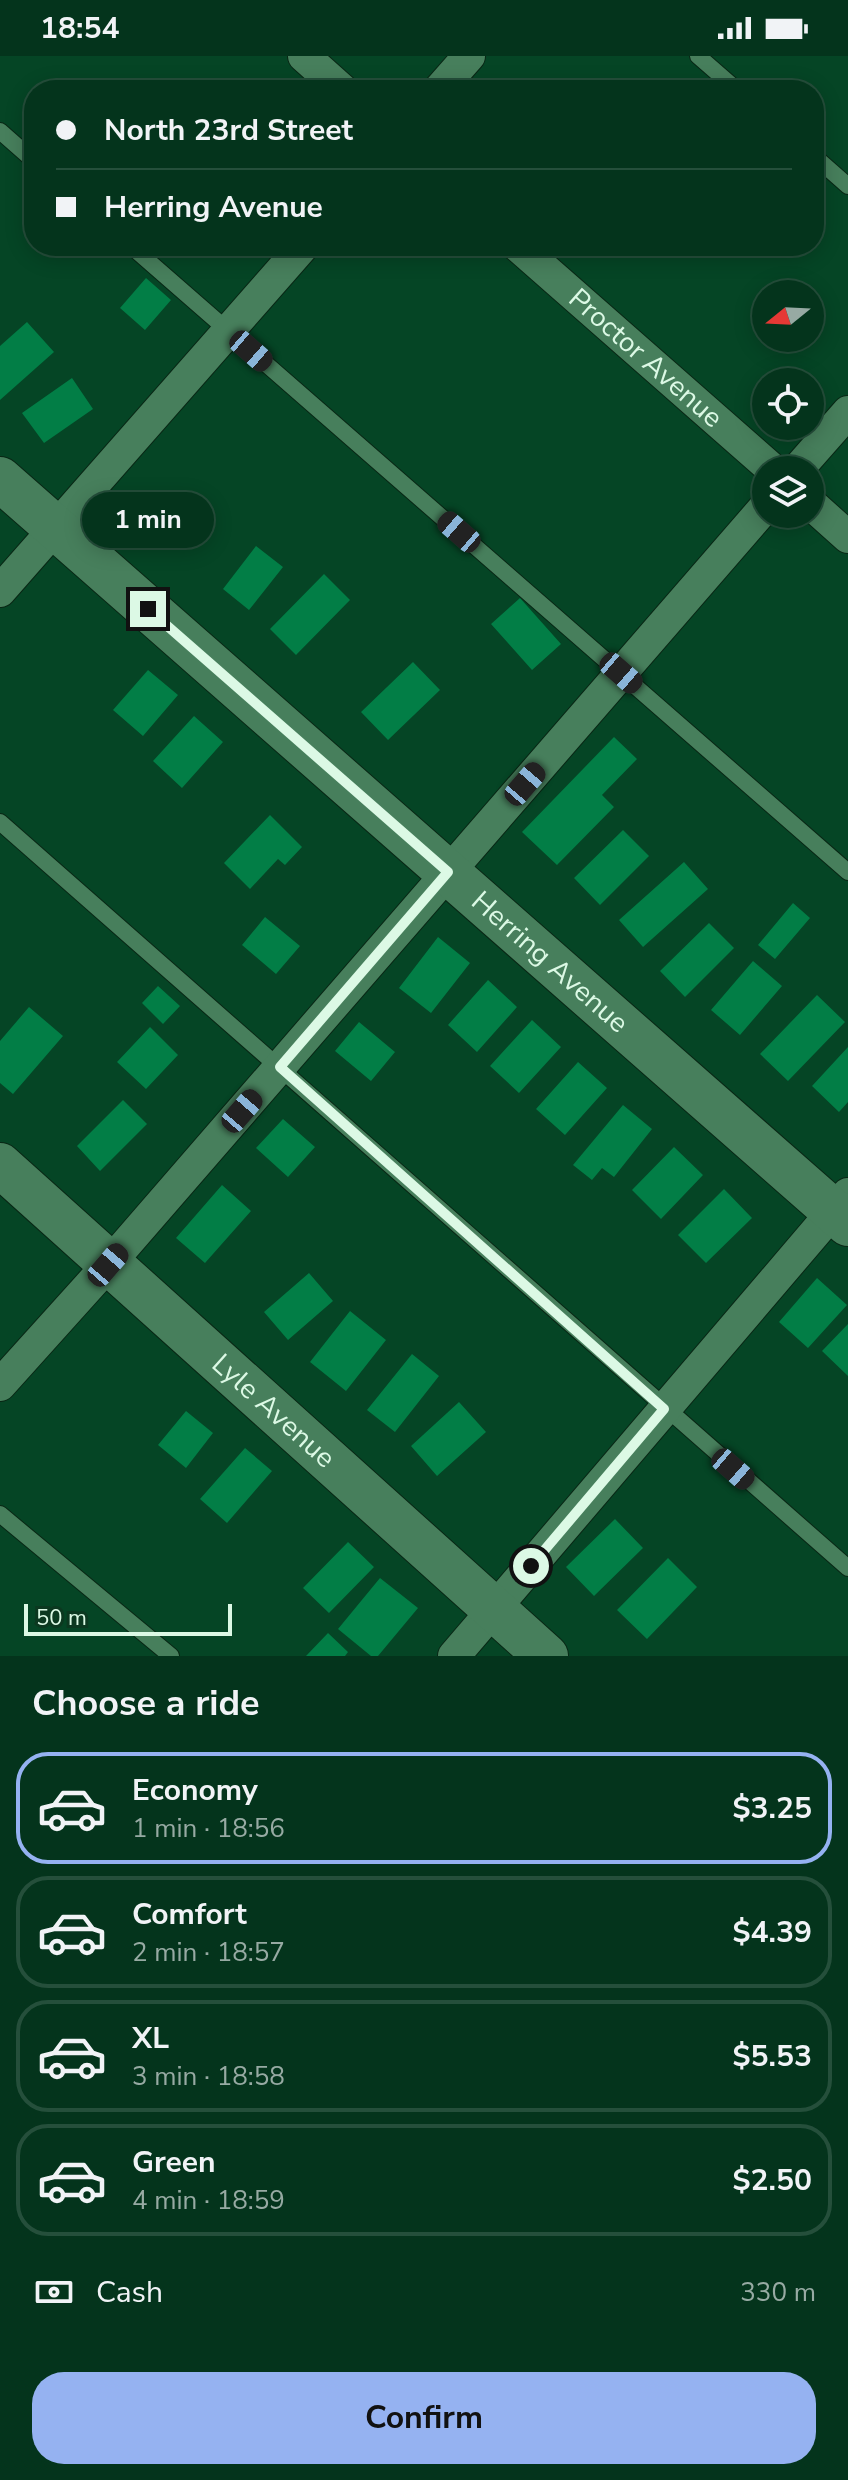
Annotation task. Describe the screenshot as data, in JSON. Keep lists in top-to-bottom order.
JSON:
{
  "streets": {
    "main road": ["Herring Avenue", "Lyle Avenue"],
    "street": ["Proctor Avenue"]
  },
  "scale_bar": "50 m",
  "north": "left",
  "page": {
    "status": "18:54",
    "banner": ["North 23rd Street", "Herring Avenue"],
    "bubble": "1 min",
    "scale": "50 m",
    "heading": "Choose a ride",
    "list": [
      {
        "name": "Economy",
        "note": "1 min · 18:56",
        "value": "$3.25"
      },
      {
        "name": "Comfort",
        "note": "2 min · 18:57",
        "value": "$4.39"
      },
      {
        "name": "XL",
        "note": "3 min · 18:58",
        "value": "$5.53"
      },
      {
        "name": "Green",
        "note": "4 min · 18:59",
        "value": "$2.50"
      }
    ],
    "pay": ["Cash", "330 m"],
    "buttons": "Confirm"
  }
}
